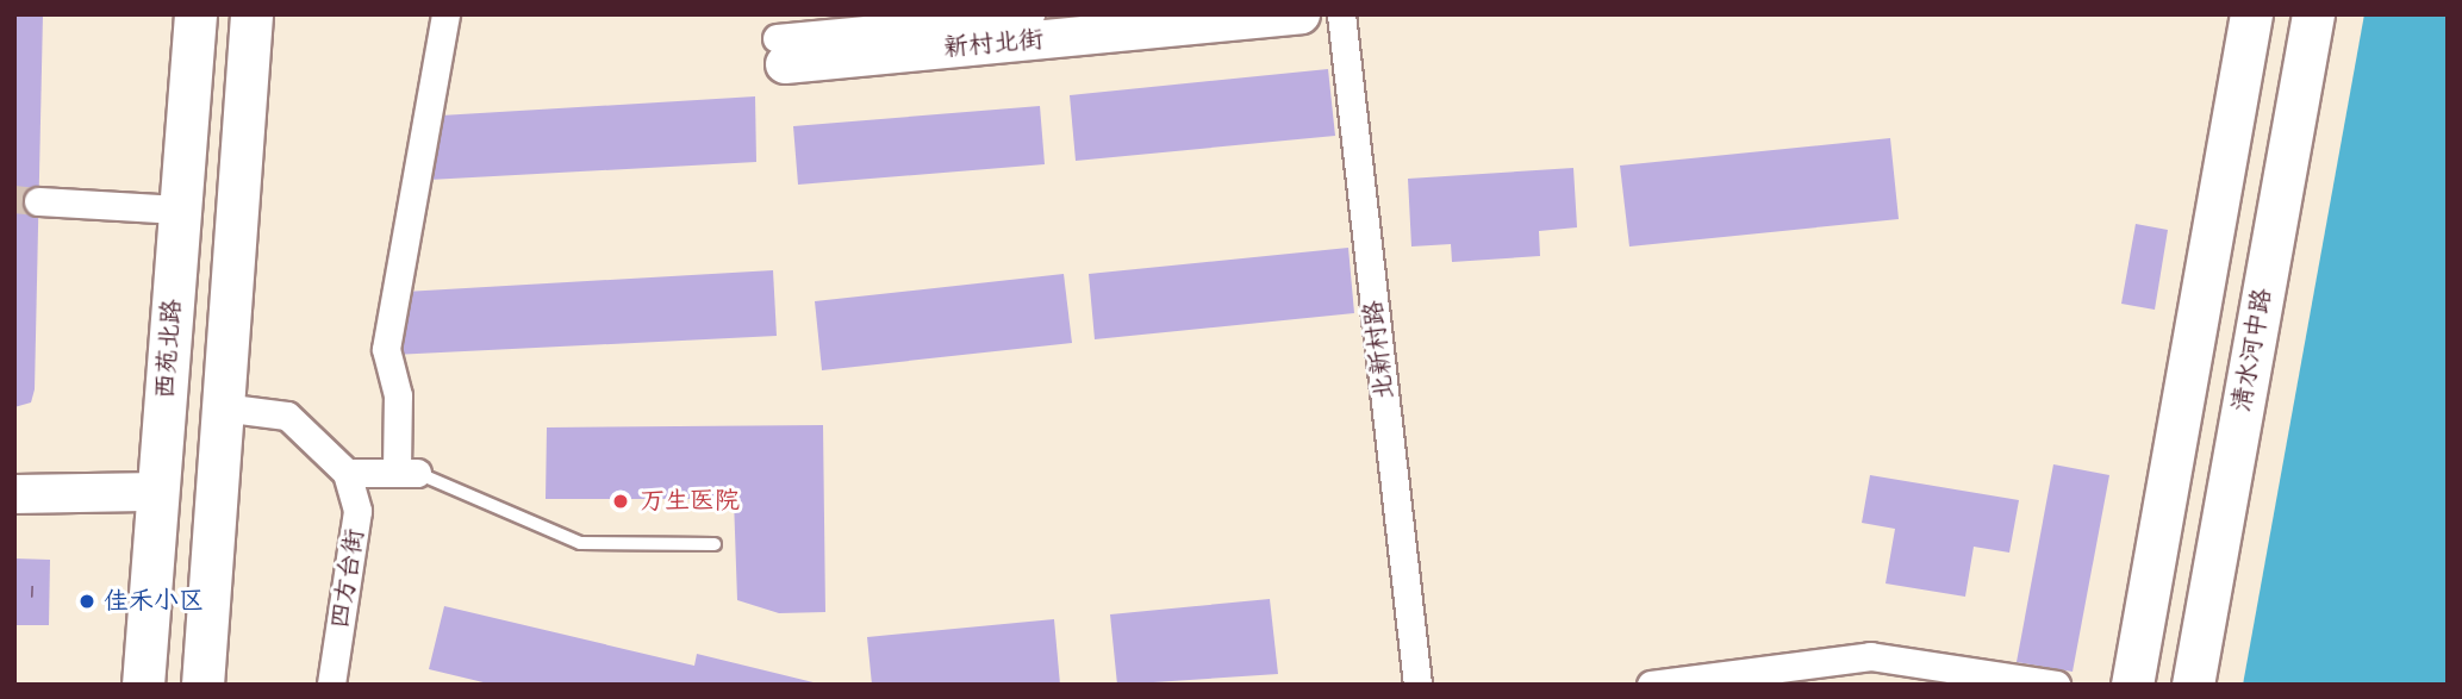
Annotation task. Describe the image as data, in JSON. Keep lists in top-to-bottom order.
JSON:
{
  "streets": {
    "main road": ["西苑北路", "清水河中路"],
    "street": ["新村北街", "北新村路", "四方台街"]
  },
  "places": ["万生医院", "佳禾小区"],
  "house_numbers": ["1"]
}
